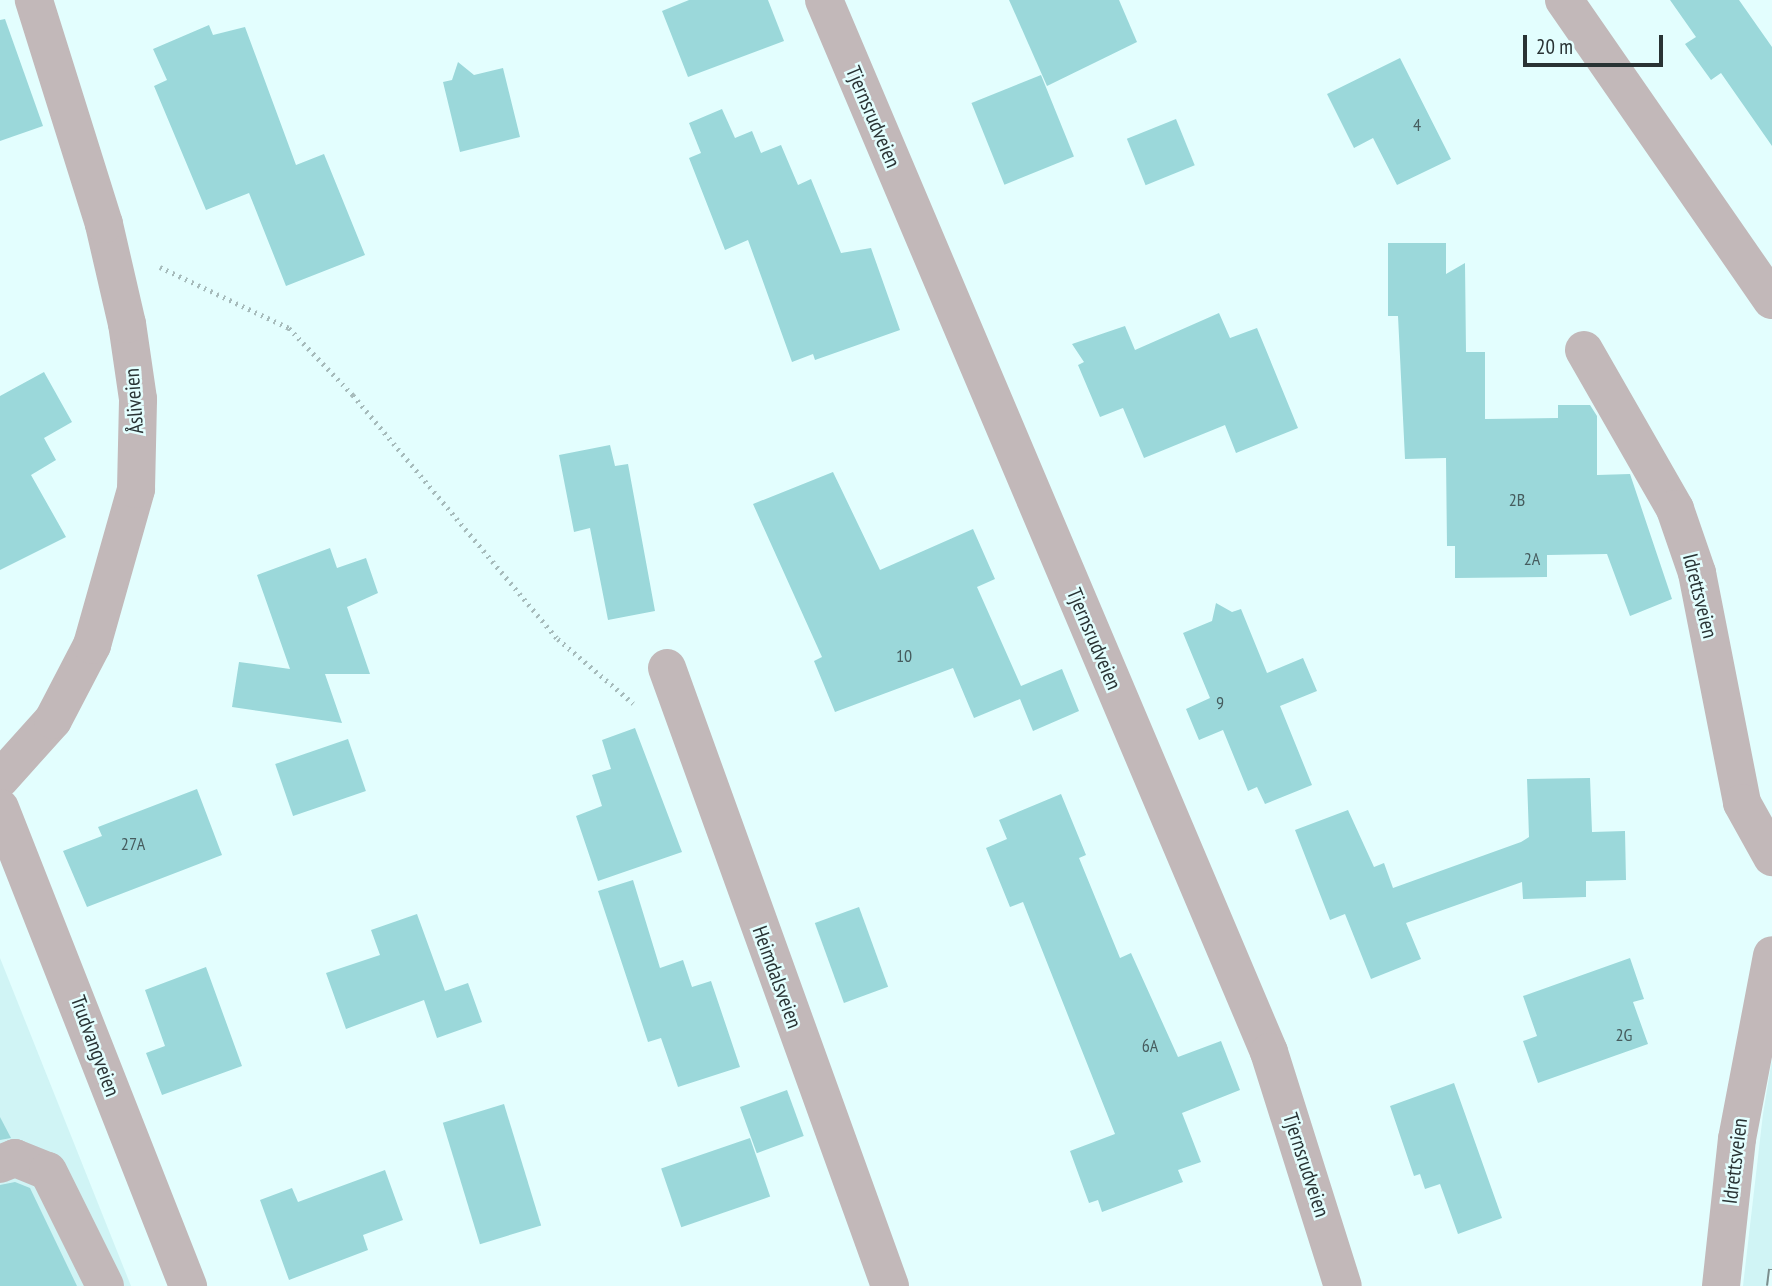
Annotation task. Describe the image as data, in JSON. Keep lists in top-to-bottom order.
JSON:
{
  "streets": {
    "street": [
      "Tjernsrudveien",
      "Åsliveien",
      "Idrettsveien",
      "Heimdalsveien",
      "Trudvangveien"
    ]
  },
  "house_numbers": [
    "4",
    "2B",
    "2A",
    "10",
    "9",
    "27A",
    "2G",
    "6A"
  ],
  "scale_bar": "20 m"
}
